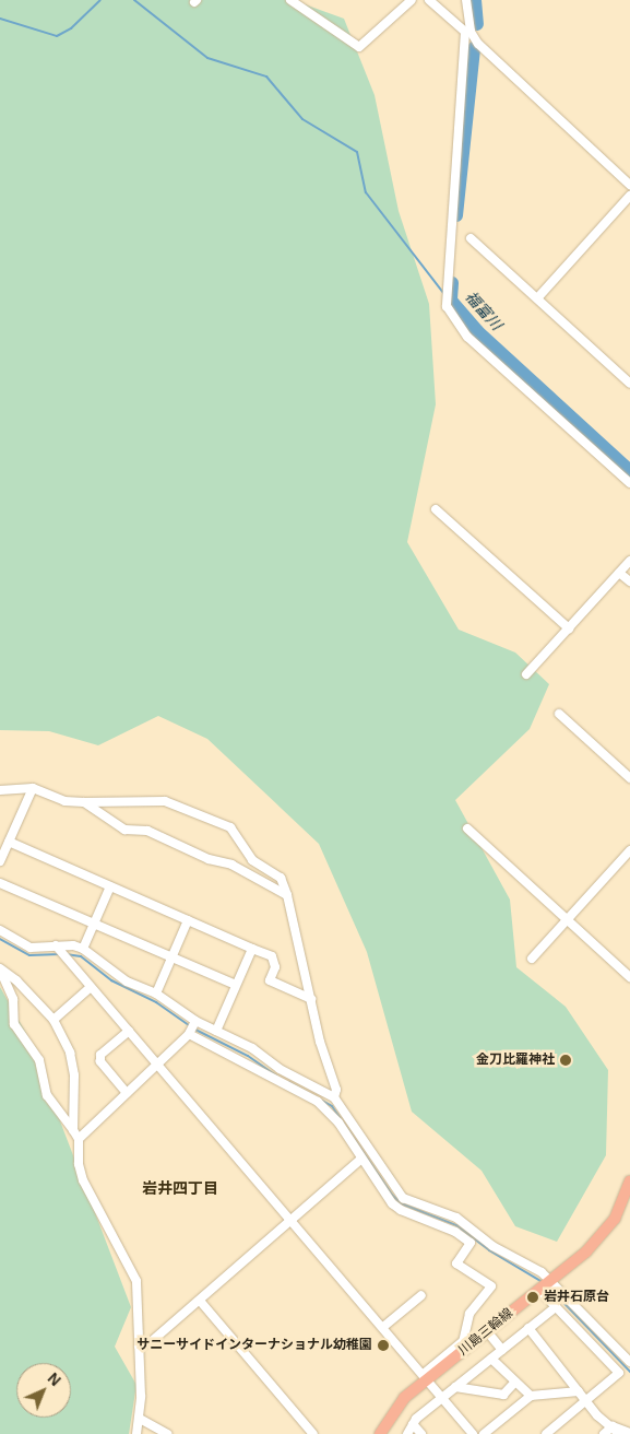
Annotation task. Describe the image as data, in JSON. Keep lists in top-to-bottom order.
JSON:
{
  "streets": {
    "main road": ["川島三輪線"]
  },
  "districts": ["岩井四丁目"],
  "water": ["福富川"],
  "places": ["金刀比羅神社", "岩井石原台", "サニーサイドインターナショナル幼稚園"],
  "north": "top right"
}
